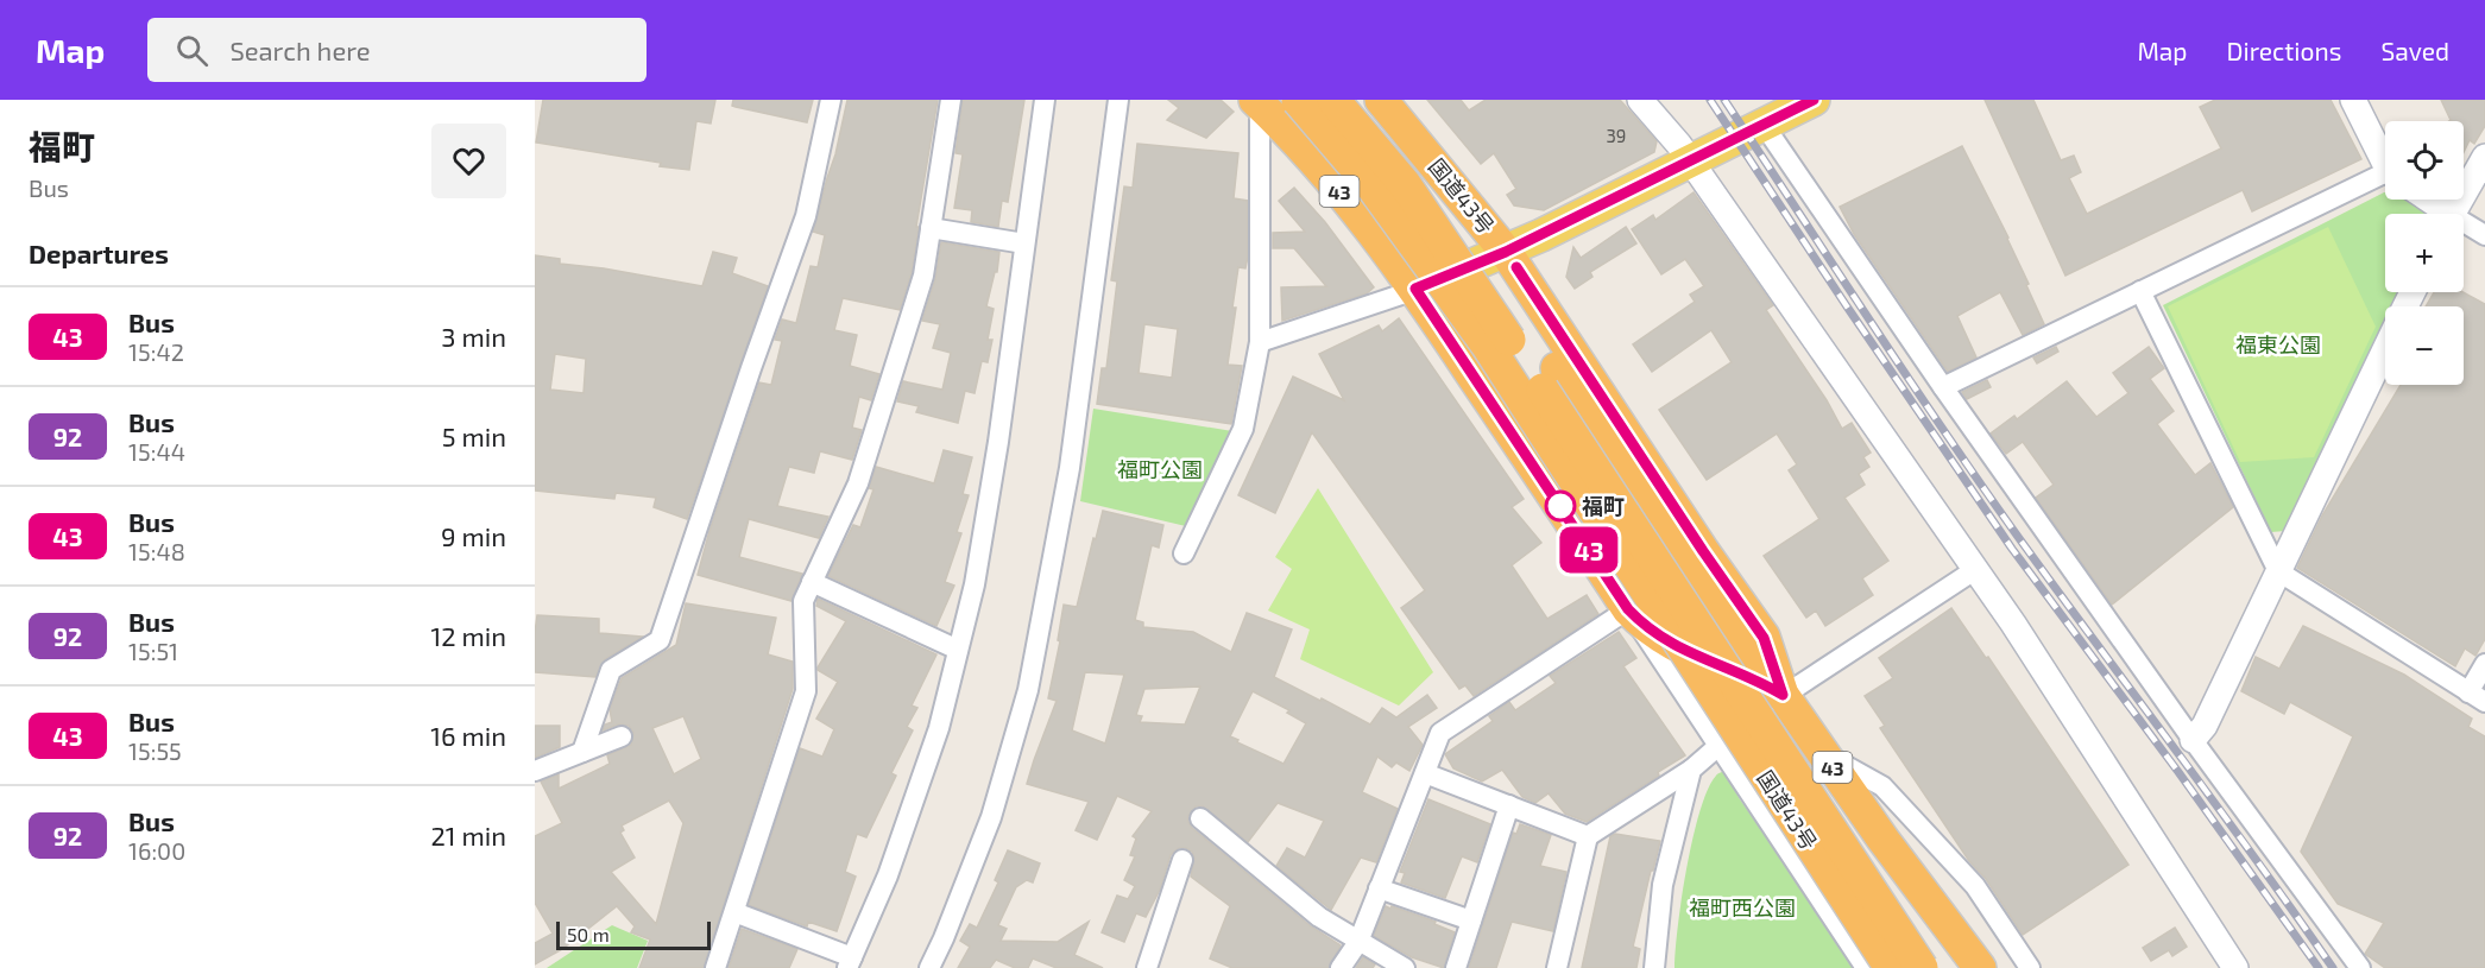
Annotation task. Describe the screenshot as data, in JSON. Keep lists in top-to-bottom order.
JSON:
{
  "streets": {
    "highway": ["43", "国道43号"]
  },
  "crossings": [
    ["43", "国道43号"]
  ],
  "parks": ["福東公園", "福町公園", "福町西公園"],
  "places": ["福町"],
  "lines": ["bus line 43"],
  "house_numbers": ["39"],
  "scale_bar": "50 m",
  "page": {
    "header": "Map",
    "search": "Search here",
    "nav": ["Map", "Directions", "Saved"],
    "heading": [
      ["福町", "Bus"],
      "Departures"
    ],
    "on_map": "43",
    "map_buttons": ["+", "−"],
    "list": [
      {
        "mark": "43",
        "name": "Bus",
        "note": "15:42",
        "value": "3 min"
      },
      {
        "mark": "92",
        "name": "Bus",
        "note": "15:44",
        "value": "5 min"
      },
      {
        "mark": "43",
        "name": "Bus",
        "note": "15:48",
        "value": "9 min"
      },
      {
        "mark": "92",
        "name": "Bus",
        "note": "15:51",
        "value": "12 min"
      },
      {
        "mark": "43",
        "name": "Bus",
        "note": "15:55",
        "value": "16 min"
      },
      {
        "mark": "92",
        "name": "Bus",
        "note": "16:00",
        "value": "21 min"
      }
    ],
    "scale": "50 m"
  }
}
